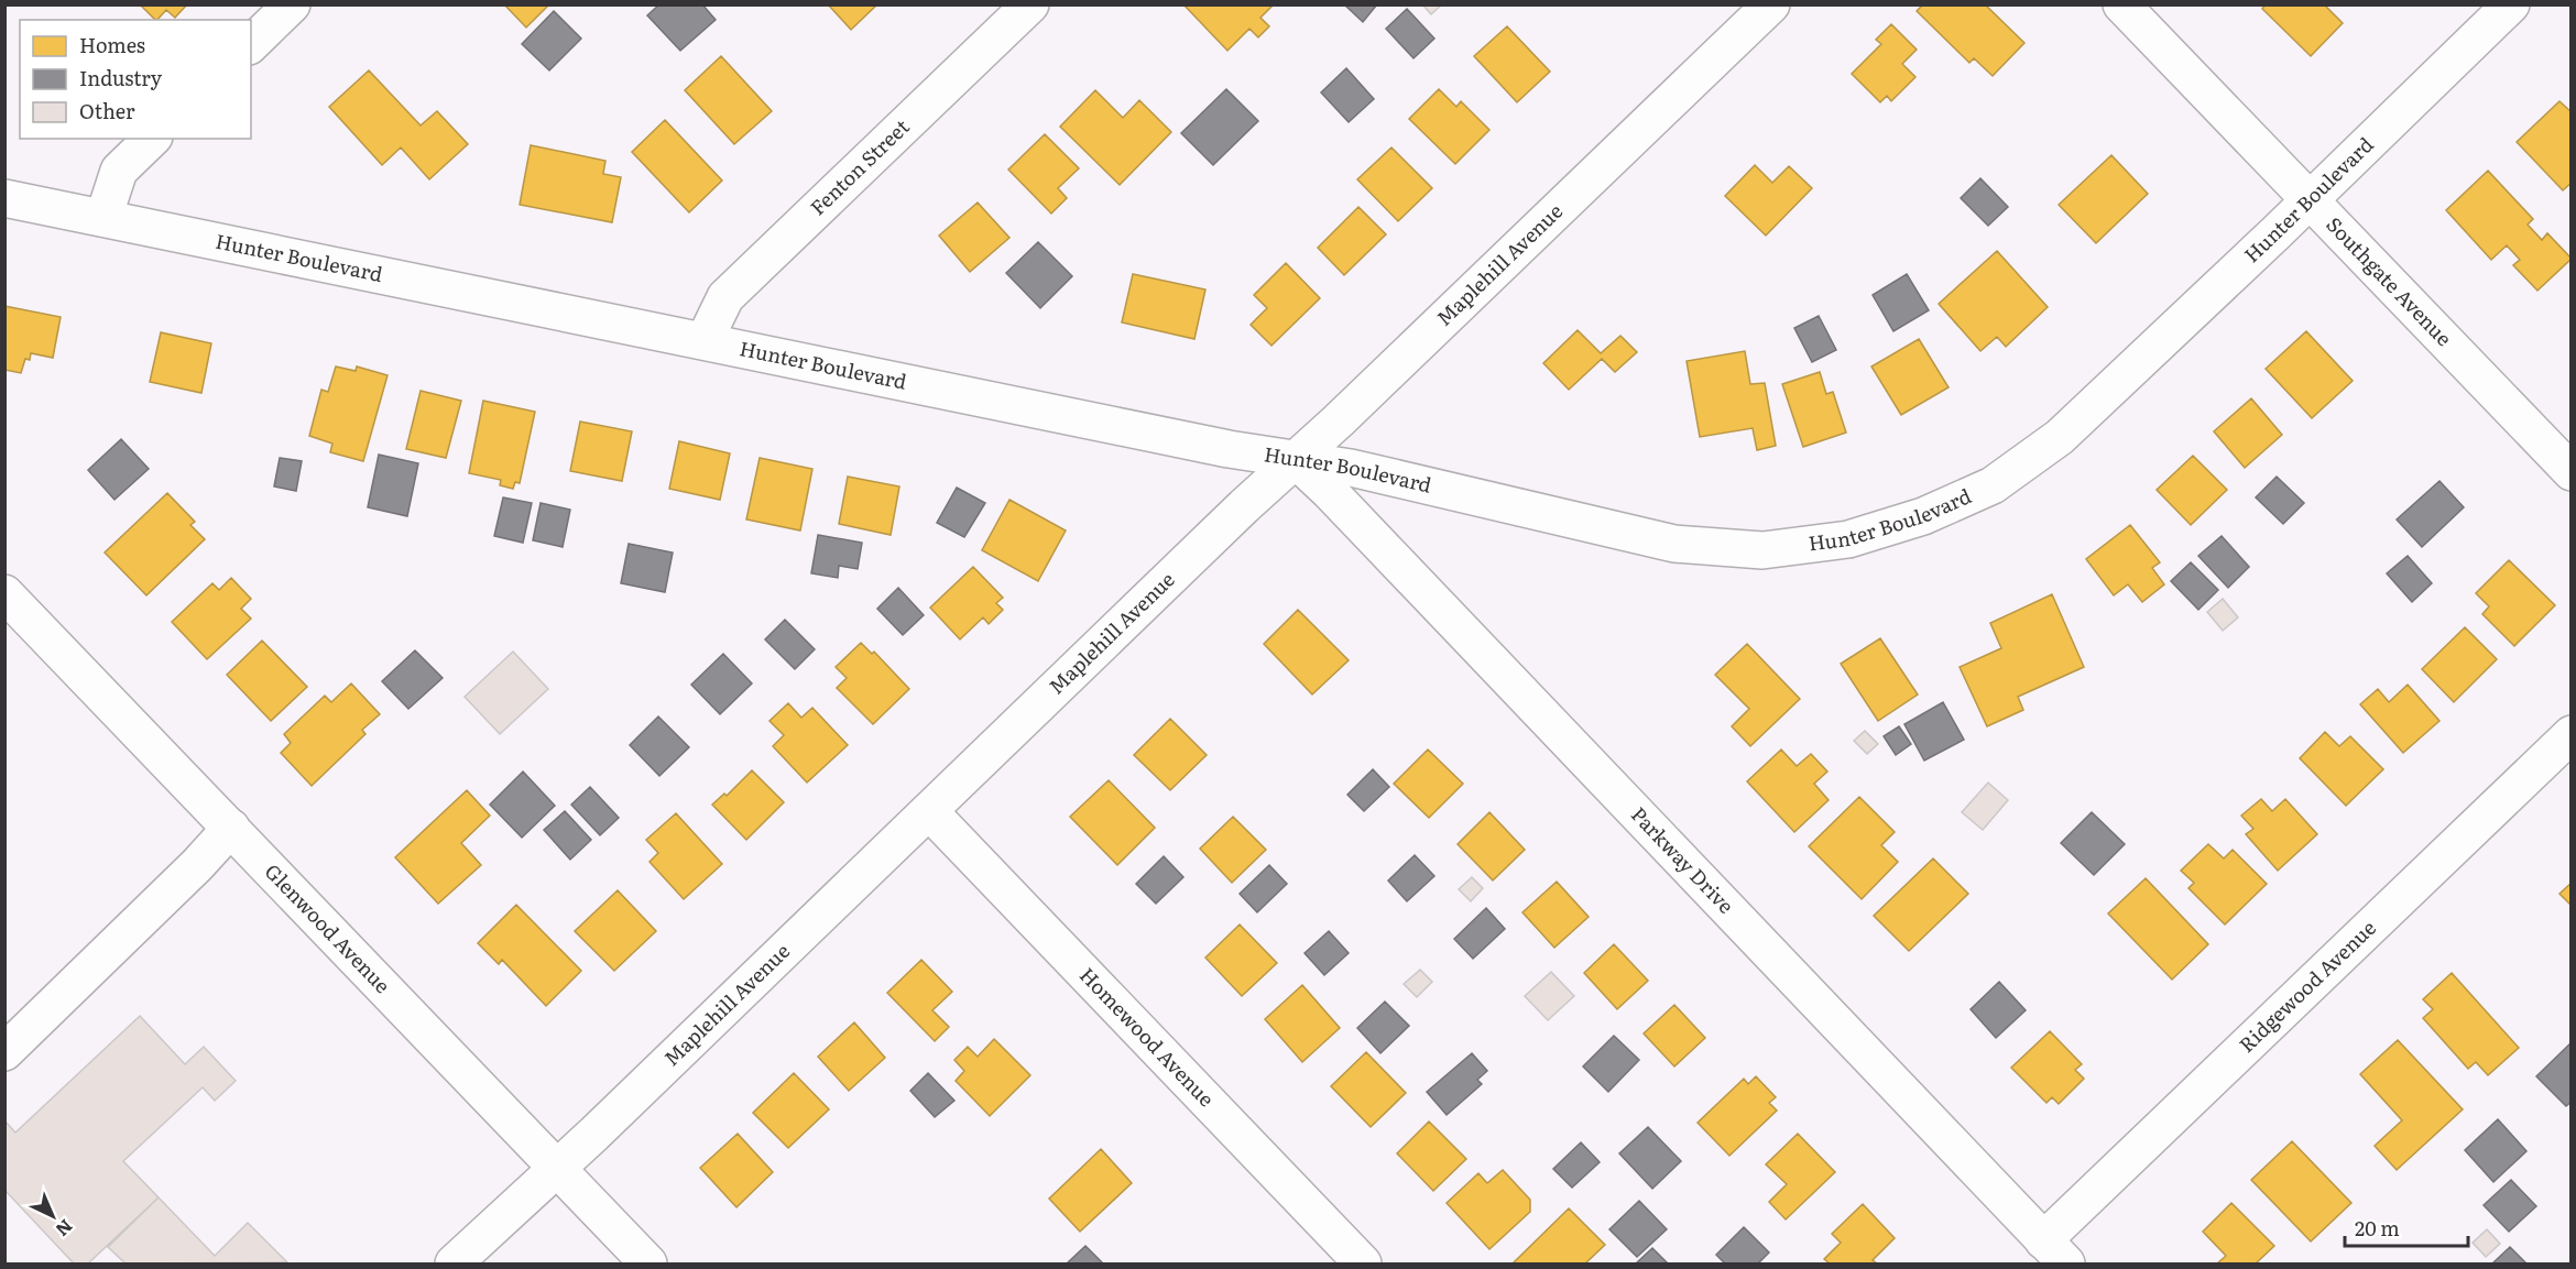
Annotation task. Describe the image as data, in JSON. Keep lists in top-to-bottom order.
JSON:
{
  "streets": {
    "street": [
      "Fenton Street",
      "Hunter Boulevard",
      "Maplehill Avenue",
      "Southgate Avenue",
      "Parkway Drive",
      "Glenwood Avenue",
      "Ridgewood Avenue",
      "Homewood Avenue"
    ]
  },
  "crossings": [
    ["Fenton Street", "Hunter Boulevard"],
    ["Hunter Boulevard", "Maplehill Avenue"],
    ["Hunter Boulevard", "Southgate Avenue"],
    ["Hunter Boulevard", "Parkway Drive"],
    ["Maplehill Avenue", "Parkway Drive"],
    ["Maplehill Avenue", "Glenwood Avenue"],
    ["Maplehill Avenue", "Homewood Avenue"],
    ["Parkway Drive", "Ridgewood Avenue"]
  ],
  "legend": ["Homes", "Industry", "Other"],
  "scale_bar": "20 m",
  "north": "bottom right"
}
